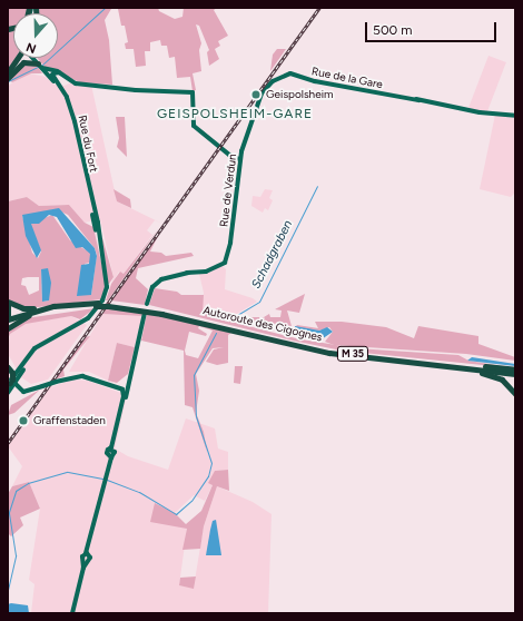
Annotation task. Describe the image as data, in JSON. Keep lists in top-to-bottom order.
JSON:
{
  "streets": {
    "highway": ["Autoroute des Cigognes", "M 35"],
    "main road": ["Rue de la Gare", "Rue du Fort", "Rue de Verdun"]
  },
  "crossings": [
    ["Rue de la Gare", "Rue de Verdun"]
  ],
  "districts": ["GEISPOLSHEIM-GARE"],
  "water": ["Schadgraben"],
  "places": ["Geispolsheim", "Graffenstaden"],
  "scale_bar": "500 m",
  "north": "bottom"
}
